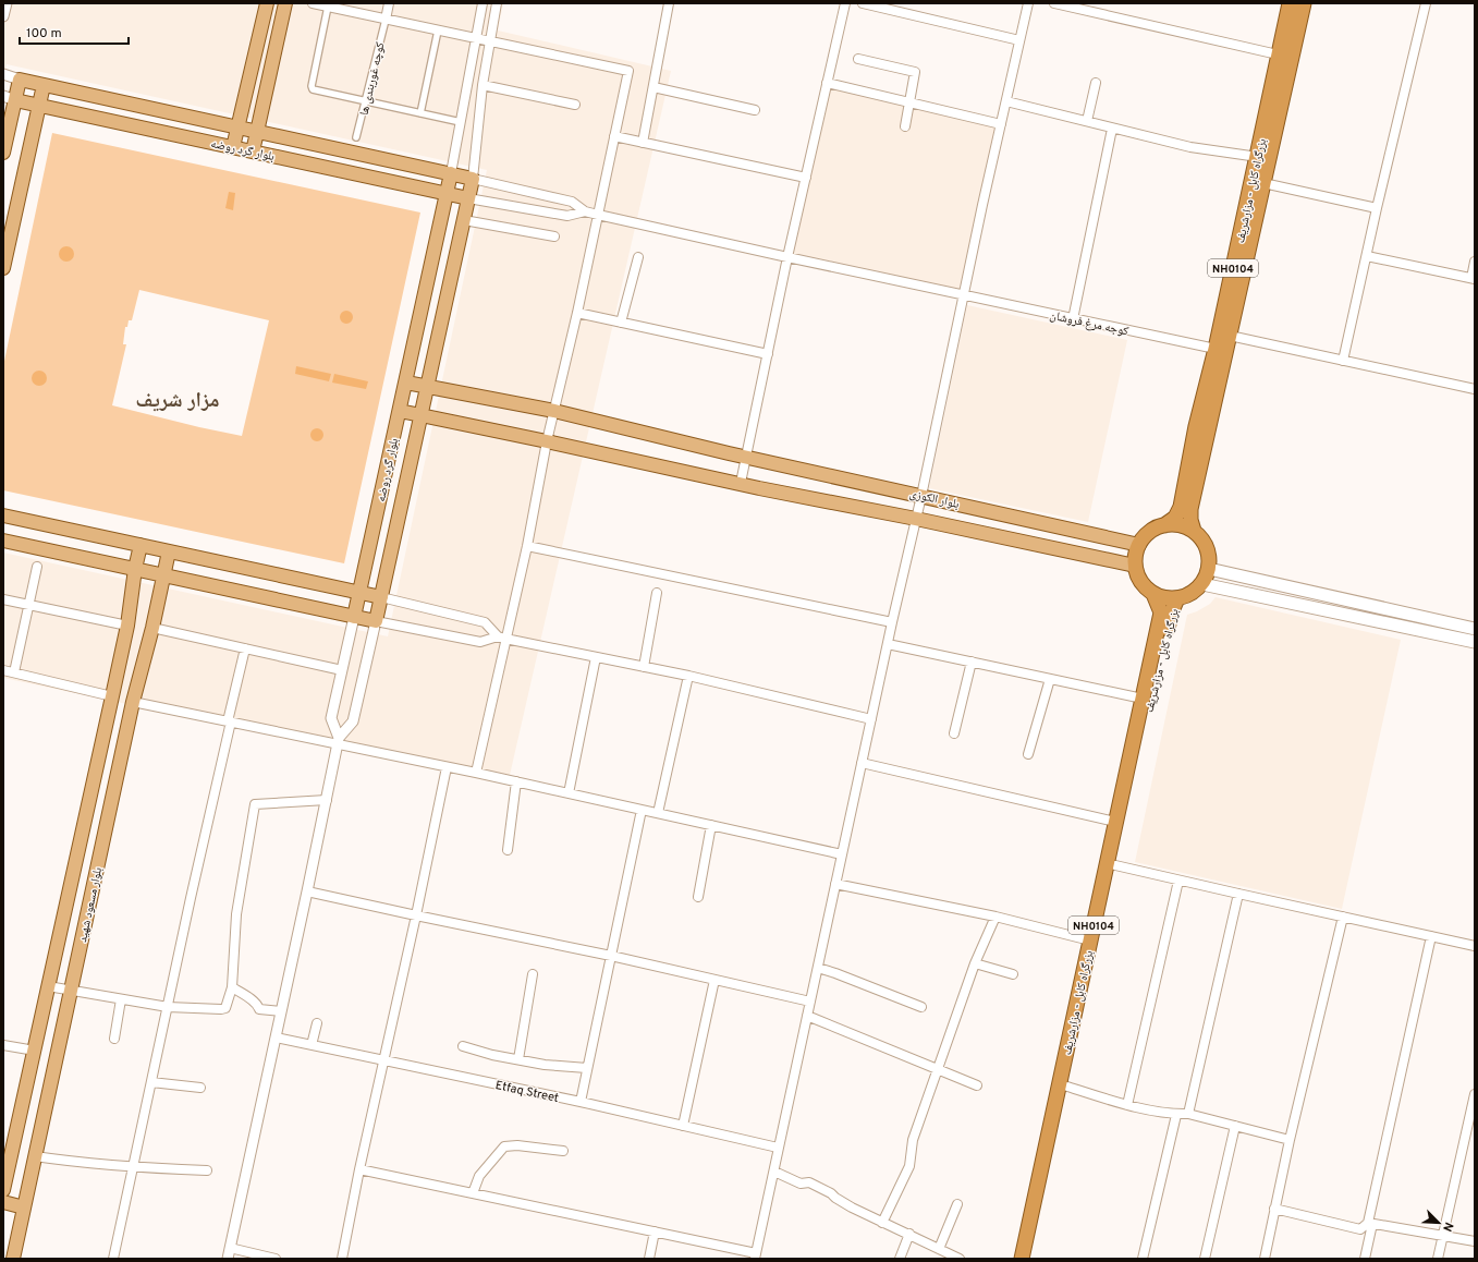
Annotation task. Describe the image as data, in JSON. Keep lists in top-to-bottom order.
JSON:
{
  "streets": {
    "highway": ["بزرگراه کابل - مزارشریف", "NH0104"],
    "main road": ["بلوار گرد روضه", "بلوار الکوزی", "بلوار مسعود شهید"],
    "street": ["کوچه غوربندی ها", "كوجه مرغ فروشان", "Etfaq Street"]
  },
  "crossings": [
    ["بلوار گرد روضه", "بلوار الکوزی"],
    ["بزرگراه کابل - مزارشریف", "NH0104"],
    ["بزرگراه کابل - مزارشریف", "كوجه مرغ فروشان"],
    ["بزرگراه کابل - مزارشریف", "بلوار الکوزی"],
    ["NH0104", "بلوار الکوزی"]
  ],
  "districts": ["مزار شريف"],
  "scale_bar": "100 m",
  "north": "bottom right"
}
